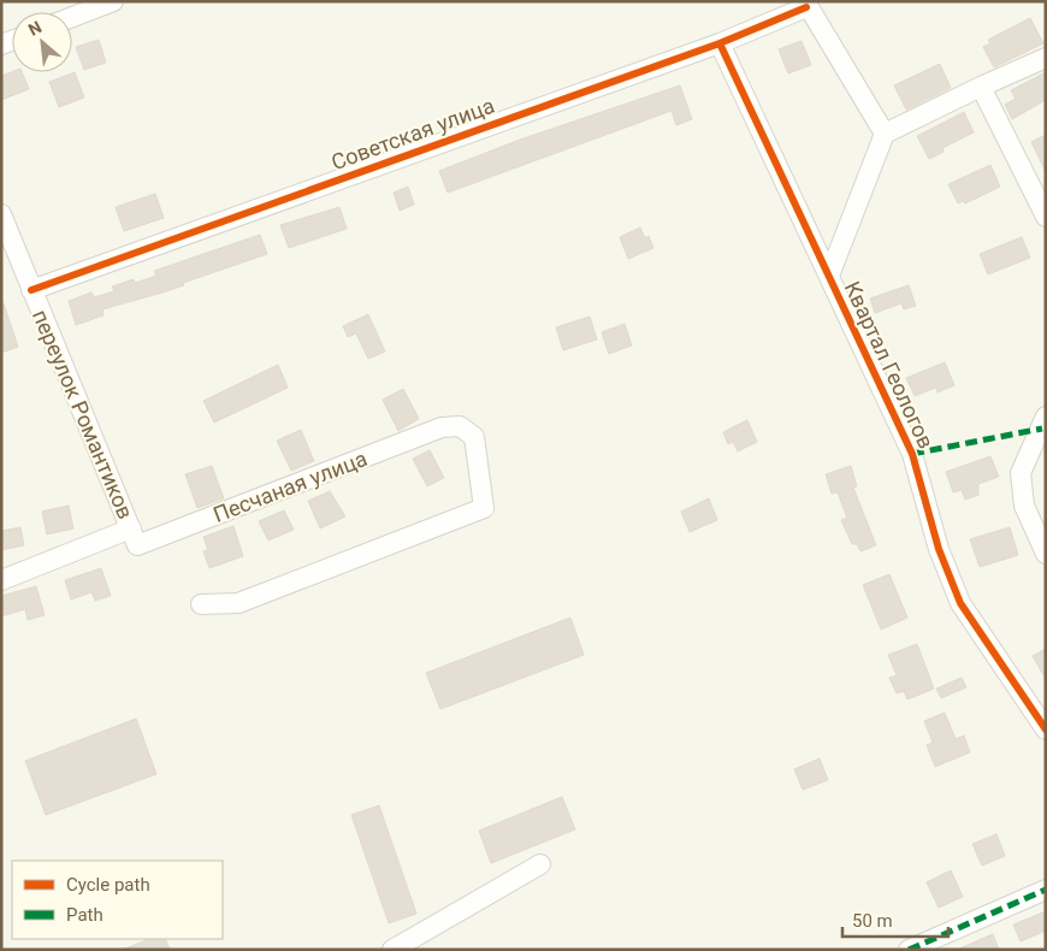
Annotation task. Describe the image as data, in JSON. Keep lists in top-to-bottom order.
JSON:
{
  "streets": {
    "street": [
      "Советская улица",
      "Квартал Геологов",
      "переулок Романтиков",
      "Песчаная улица"
    ]
  },
  "crossings": [
    ["Советская улица", "Квартал Геологов"],
    ["Советская улица", "переулок Романтиков"],
    ["переулок Романтиков", "Песчаная улица"]
  ],
  "legend": ["Cycle path", "Path"],
  "scale_bar": "50 m",
  "north": "top left"
}
